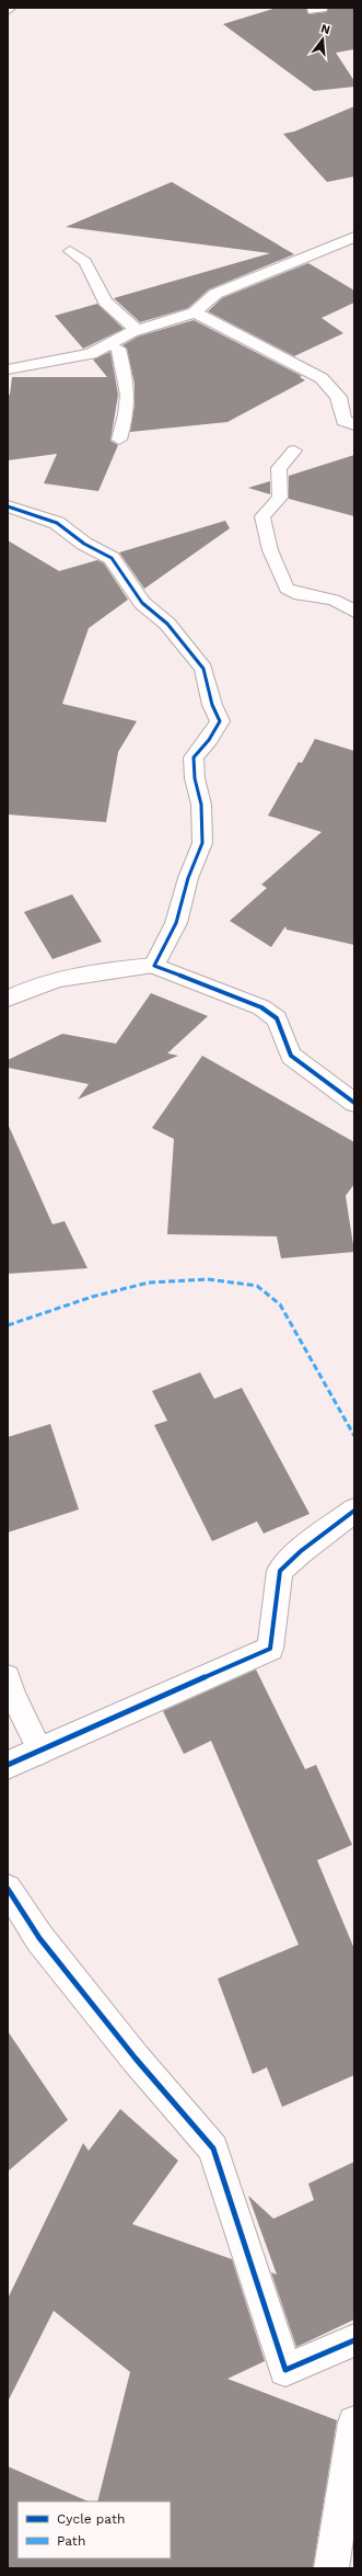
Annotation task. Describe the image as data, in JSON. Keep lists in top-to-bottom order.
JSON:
{
  "legend": ["Cycle path", "Path"],
  "north": "top"
}
